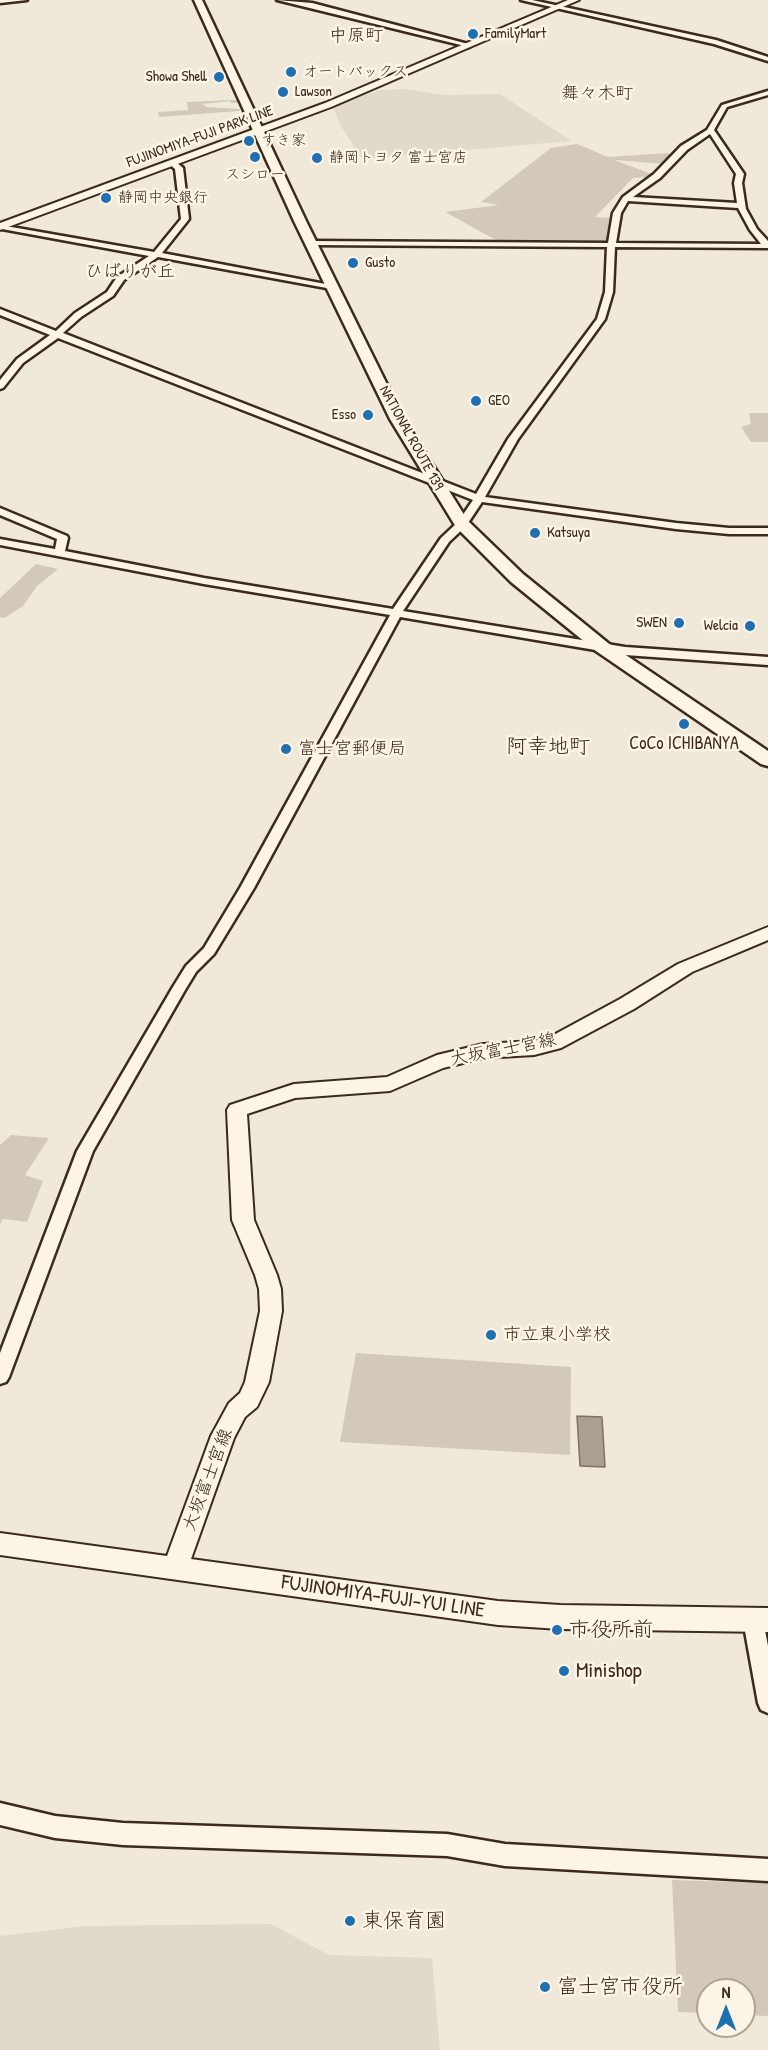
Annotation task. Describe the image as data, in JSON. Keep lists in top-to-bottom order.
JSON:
{
  "streets": {
    "highway": ["NATIONAL ROUTE 139"],
    "main road": ["FUJINOMIYA-FUJI PARK LINE", "大坂富士宮線", "FUJINOMIYA-FUJI-YUI LINE"]
  },
  "crossings": [
    ["FUJINOMIYA-FUJI PARK LINE", "NATIONAL ROUTE 139"],
    ["大坂富士宮線", "FUJINOMIYA-FUJI-YUI LINE"]
  ],
  "districts": [
    "中原町",
    "舞々木町",
    "ひばりが丘",
    "阿幸地町"
  ],
  "places": [
    "FamilyMart",
    "オートバックス",
    "Showa Shell",
    "Lawson",
    "すき家",
    "スシロー",
    "静岡トヨタ 富士宮店",
    "静岡中央銀行",
    "Gusto",
    "GEO",
    "Esso",
    "Katsuya",
    "SWEN",
    "Welcia",
    "CoCo ICHIBANYA",
    "富士宮郵便局",
    "市立東小学校",
    "市役所前",
    "Minishop",
    "東保育園",
    "富士宮市役所"
  ],
  "north": "top"
}
